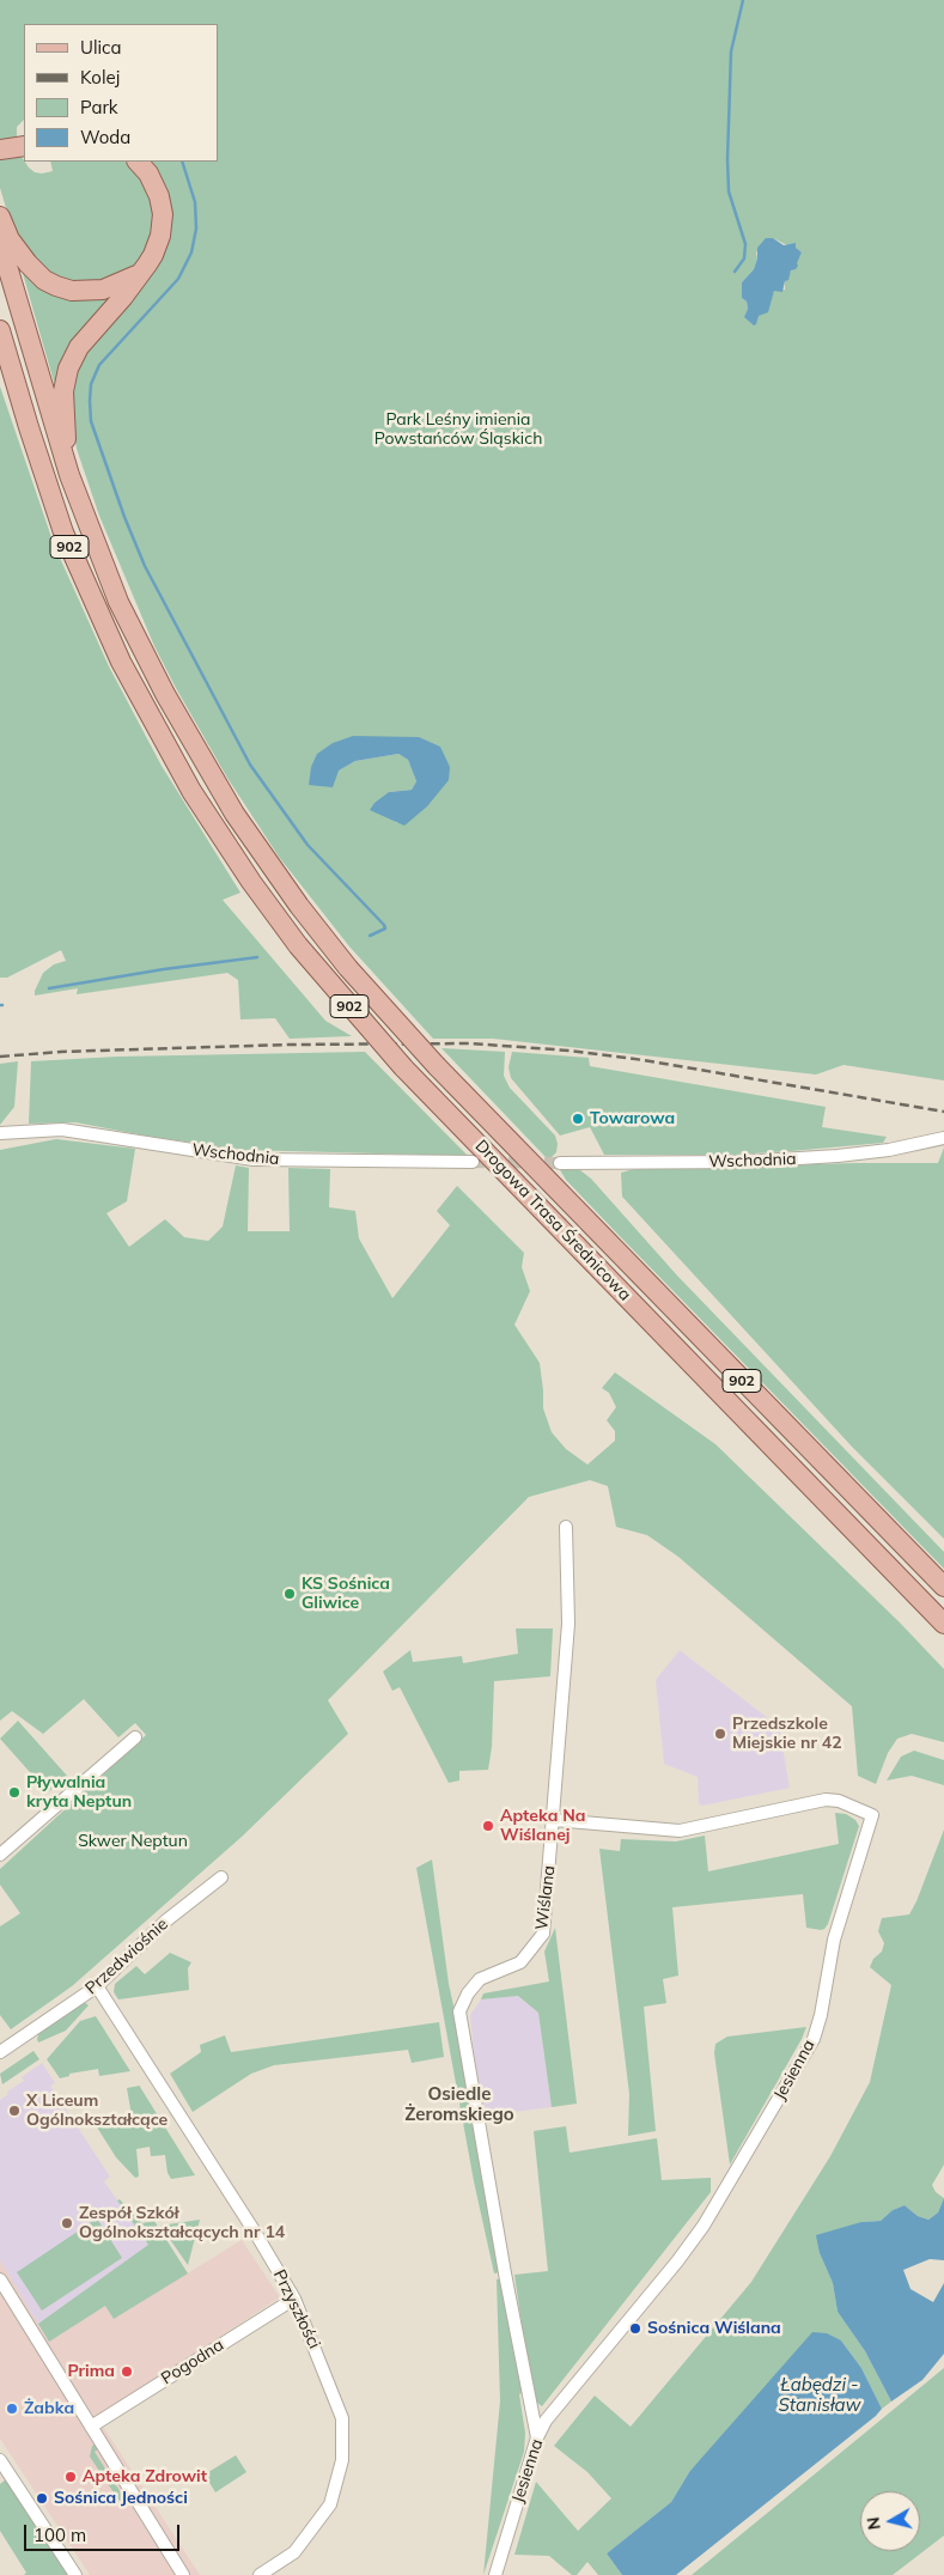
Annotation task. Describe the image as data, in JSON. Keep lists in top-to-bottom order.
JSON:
{
  "streets": {
    "main road": ["902", "Drogowa Trasa Średnicowa"],
    "street": [
      "Wschodnia",
      "Wiślana",
      "Przedwiośnie",
      "Jesienna",
      "Przyszłości",
      "Pogodna"
    ]
  },
  "crossings": [
    ["902", "Drogowa Trasa Średnicowa"],
    ["Wiślana", "Jesienna"],
    ["Przedwiośnie", "Przyszłości"],
    ["Przyszłości", "Pogodna"]
  ],
  "districts": ["Osiedle Żeromskiego"],
  "water": ["Łabędzi - Stanisław"],
  "parks": ["Park Leśny imienia Powstańców Śląskich", "Skwer Neptun"],
  "places": [
    "Towarowa",
    "KS Sośnica Gliwice",
    "Przedszkole Miejskie nr 42",
    "Pływalnia kryta Neptun",
    "Apteka Na Wiślanej",
    "X Liceum Ogólnokształcące",
    "Zespół Szkół Ogólnokształcących nr 14",
    "Sośnica Wiślana",
    "Prima",
    "Żabka",
    "Apteka Zdrowit",
    "Sośnica Jedności"
  ],
  "legend": [
    "Ulica",
    "Kolej",
    "Park",
    "Woda"
  ],
  "scale_bar": "100 m",
  "north": "left"
}
